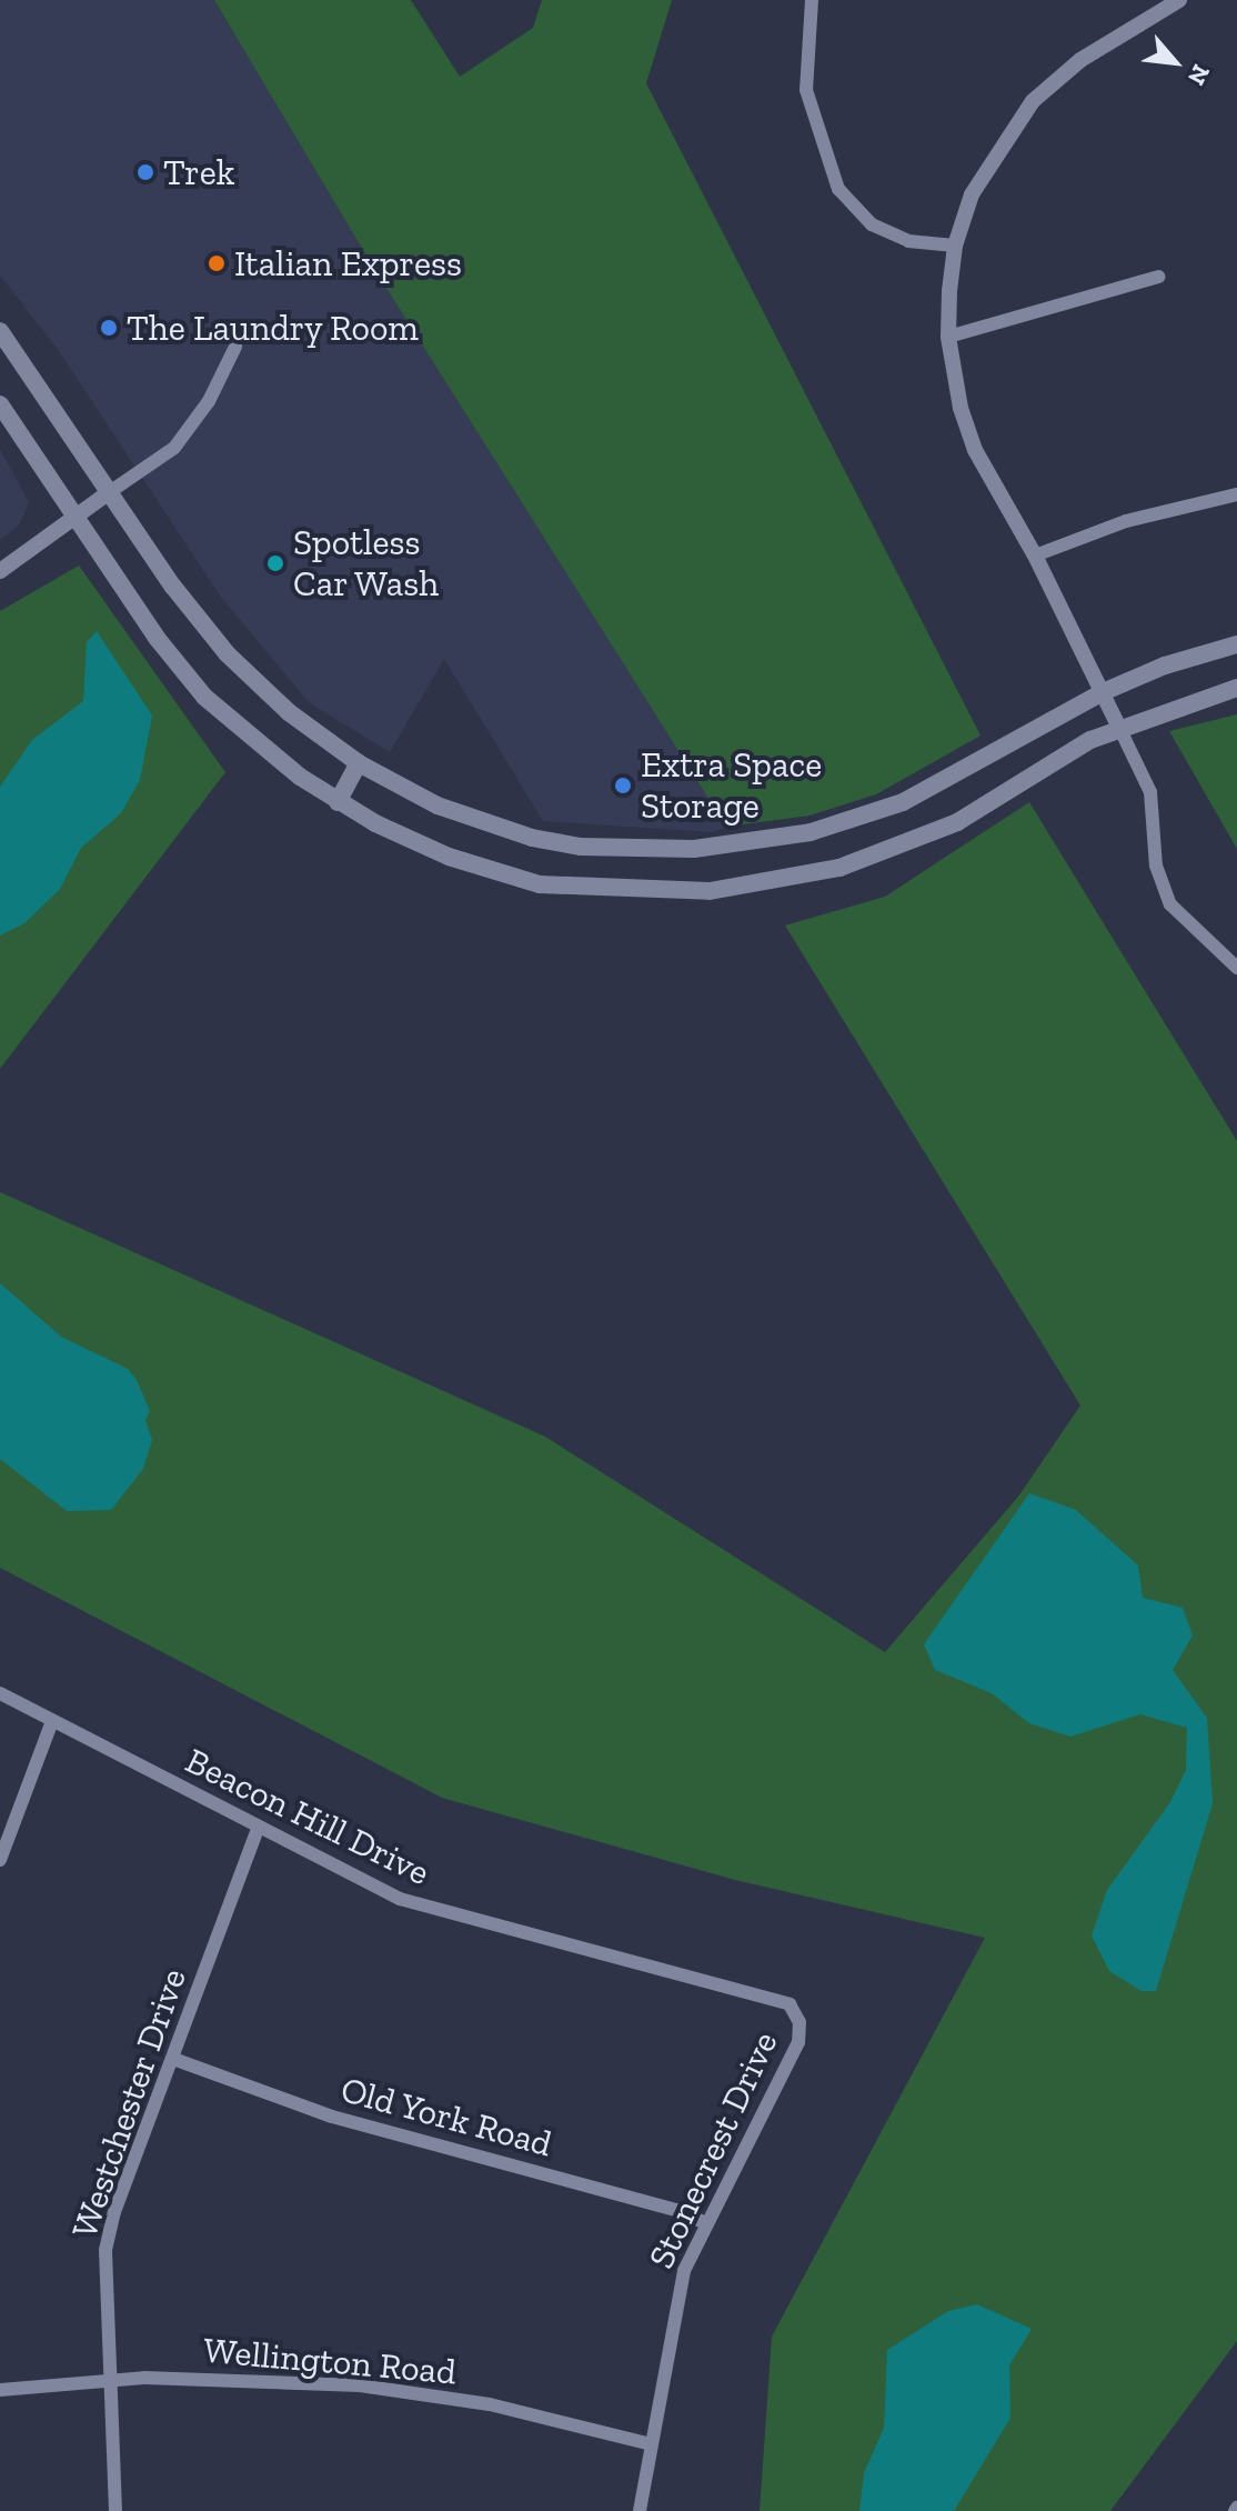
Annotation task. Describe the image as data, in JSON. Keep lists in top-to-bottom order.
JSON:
{
  "streets": {
    "street": [
      "Beacon Hill Drive",
      "Westchester Drive",
      "Old York Road",
      "Stonecrest Drive",
      "Wellington Road"
    ]
  },
  "crossings": [
    ["Beacon Hill Drive", "Westchester Drive"],
    ["Beacon Hill Drive", "Stonecrest Drive"],
    ["Westchester Drive", "Old York Road"],
    ["Westchester Drive", "Wellington Road"],
    ["Old York Road", "Stonecrest Drive"],
    ["Stonecrest Drive", "Wellington Road"]
  ],
  "places": [
    "Trek",
    "Italian Express",
    "The Laundry Room",
    "Spotless Car Wash",
    "Extra Space Storage"
  ],
  "north": "bottom right"
}
